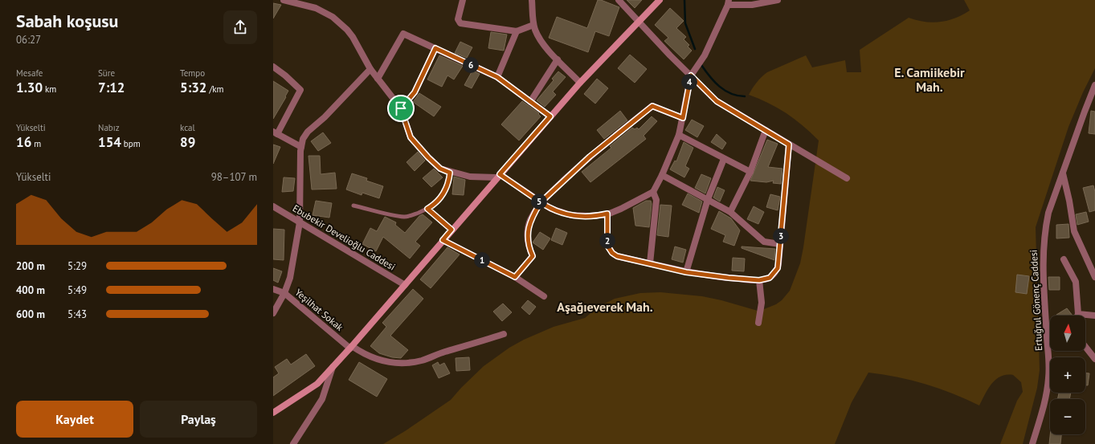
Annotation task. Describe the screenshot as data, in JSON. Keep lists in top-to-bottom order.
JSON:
{
  "streets": {
    "street": ["Ebubekir Develioğlu Caddesi", "Ertuğrul Gönenç Caddesi", "Yeşilhat Sokak"]
  },
  "districts": ["E. Camiikebir Mah.", "Aşağıeverek Mah."],
  "north": "top",
  "page": {
    "heading": ["Sabah koşusu", "06:27"],
    "stats": [
      ["Mesafe", "1.30 km"],
      ["Süre", "7:12"],
      ["Tempo", "5:32 /km"],
      ["Yükselti", "16 m"],
      ["Nabız", "154 bpm"],
      ["kcal", "89"]
    ],
    "pins": [
      "6",
      "4",
      "5",
      "3",
      "2",
      "1"
    ],
    "chart": ["Yükselti", "98–107 m"],
    "list": [
      {
        "name": "200 m",
        "note": "5:29"
      },
      {
        "name": "400 m",
        "note": "5:49"
      },
      {
        "name": "600 m",
        "note": "5:43"
      }
    ],
    "map_buttons": ["+", "−"],
    "buttons": ["Kaydet", "Paylaş"]
  }
}
